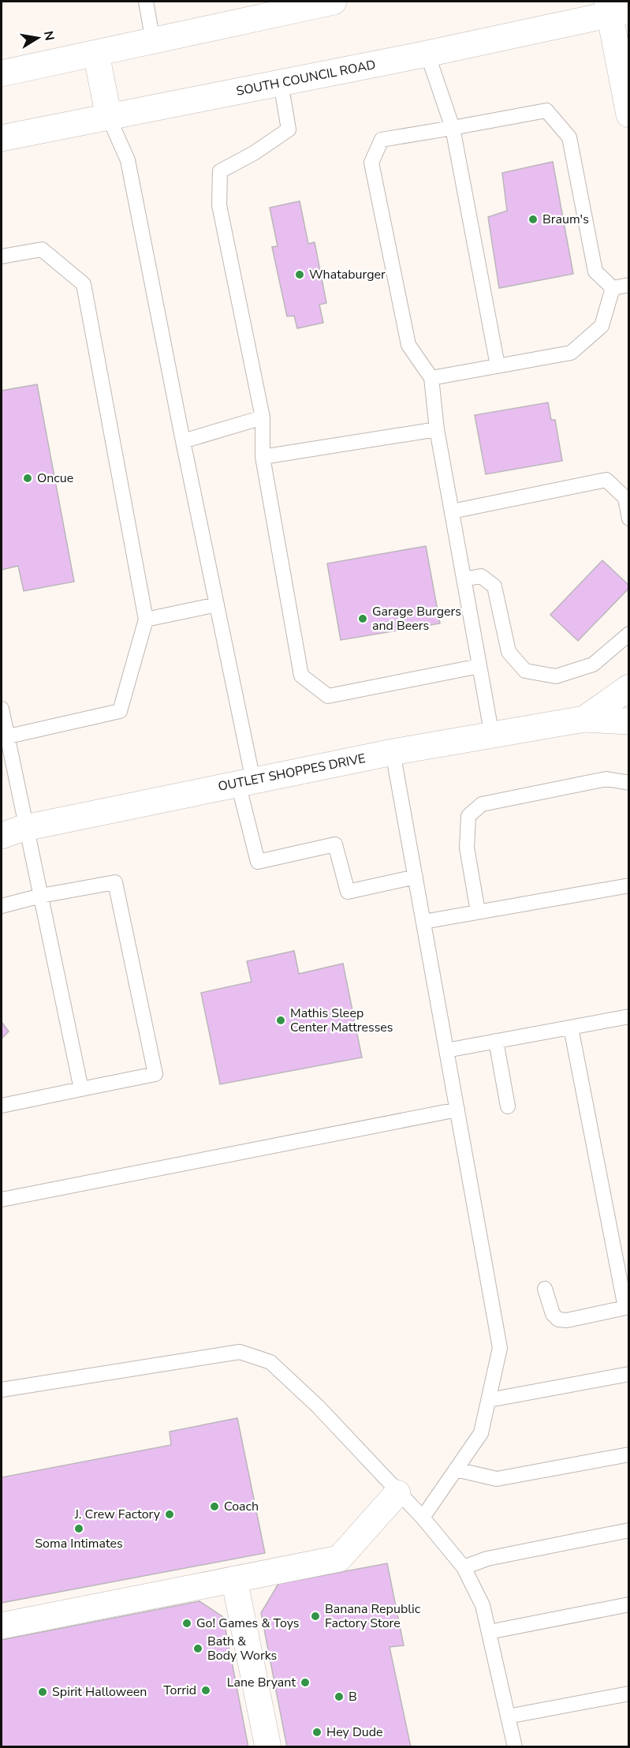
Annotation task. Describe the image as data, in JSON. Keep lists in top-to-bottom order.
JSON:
{
  "streets": {
    "main road": ["SOUTH COUNCIL ROAD", "OUTLET SHOPPES DRIVE"]
  },
  "places": [
    "Braum's",
    "Whataburger",
    "Oncue",
    "Garage Burgers and Beers",
    "Mathis Sleep Center Mattresses",
    "Coach",
    "J. Crew Factory",
    "Soma Intimates",
    "Banana Republic Factory Store",
    "Go! Games & Toys",
    "Bath & Body Works",
    "Lane Bryant",
    "Torrid",
    "Spirit Halloween",
    "B",
    "Hey Dude"
  ],
  "north": "right"
}
